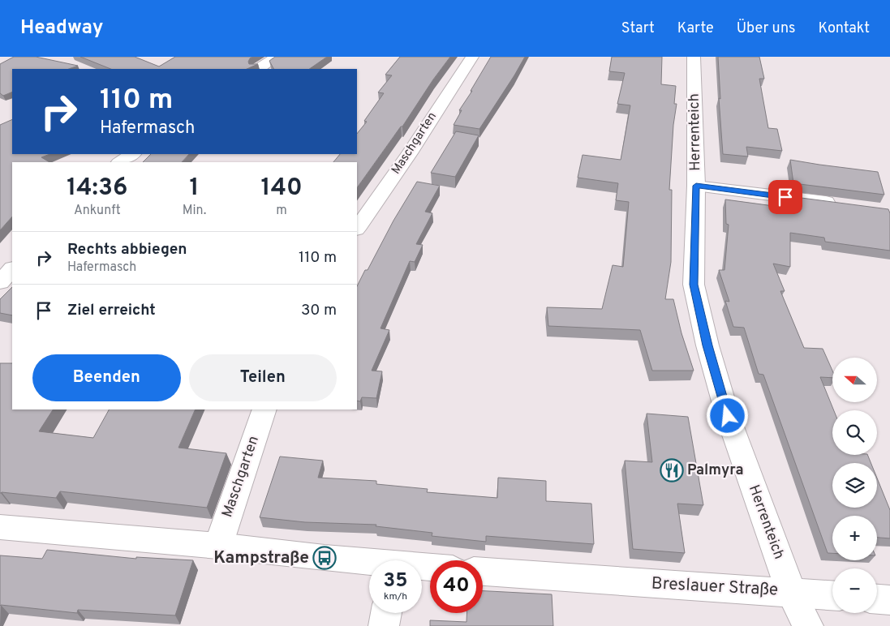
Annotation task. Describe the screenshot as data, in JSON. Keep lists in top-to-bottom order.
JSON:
{
  "streets": {
    "street": ["Herrenteich", "Maschgarten", "Breslauer Straße"]
  },
  "crossings": [
    ["Herrenteich", "Breslauer Straße"]
  ],
  "places": {
    "restaurant": ["Palmyra"],
    "bus stop": ["Kampstraße"]
  },
  "north": "left",
  "page": {
    "header": "Headway",
    "nav": [
      "Start",
      "Karte",
      "Über uns",
      "Kontakt"
    ],
    "turn": ["110 m", "Hafermasch"],
    "eta": [
      "14:36",
      "Ankunft",
      "1",
      "Min.",
      "140",
      "m"
    ],
    "list": [
      {
        "name": "Rechts abbiegen",
        "note": "Hafermasch",
        "value": "110 m"
      },
      {
        "name": "Ziel erreicht",
        "value": "30 m"
      }
    ],
    "buttons": ["Beenden", "Teilen"],
    "map_buttons": ["+", "−"],
    "speed": "35 km/h",
    "limit": "40"
  }
}
